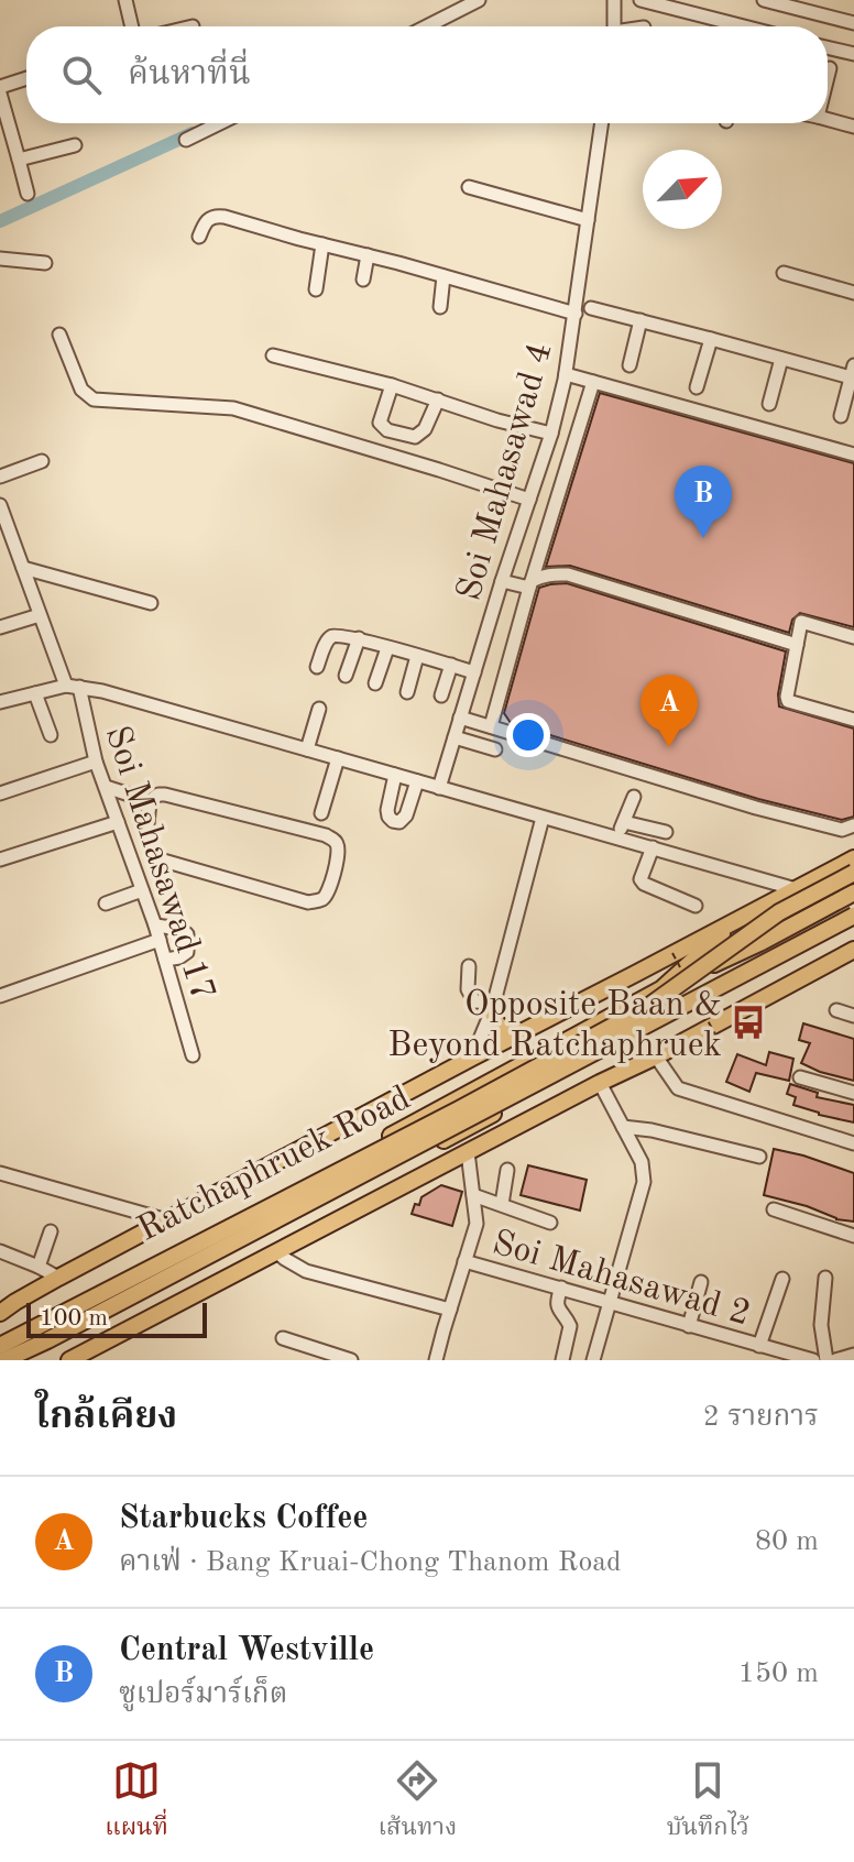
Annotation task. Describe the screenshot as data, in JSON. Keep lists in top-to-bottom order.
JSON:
{
  "streets": {
    "main road": ["Ratchaphruek Road"],
    "street": ["Soi Mahasawad 4", "Soi Mahasawad 17", "Soi Mahasawad 2"]
  },
  "places": {
    "bus stop": ["Opposite Baan & Beyond Ratchaphruek"]
  },
  "scale_bar": "100 m",
  "north": "top right",
  "page": {
    "search": "ค้นหาที่นี่",
    "pins": ["B", "A"],
    "scale": "100 m",
    "heading": ["ใกล้เคียง", "2 รายการ"],
    "list": [
      {
        "mark": "A",
        "name": "Starbucks Coffee",
        "note": "คาเฟ่ · Bang Kruai-Chong Thanom Road",
        "value": "80 m"
      },
      {
        "mark": "B",
        "name": "Central Westville",
        "note": "ซูเปอร์มาร์เก็ต",
        "value": "150 m"
      }
    ],
    "nav": ["แผนที่", "เส้นทาง", "บันทึกไว้"]
  }
}
